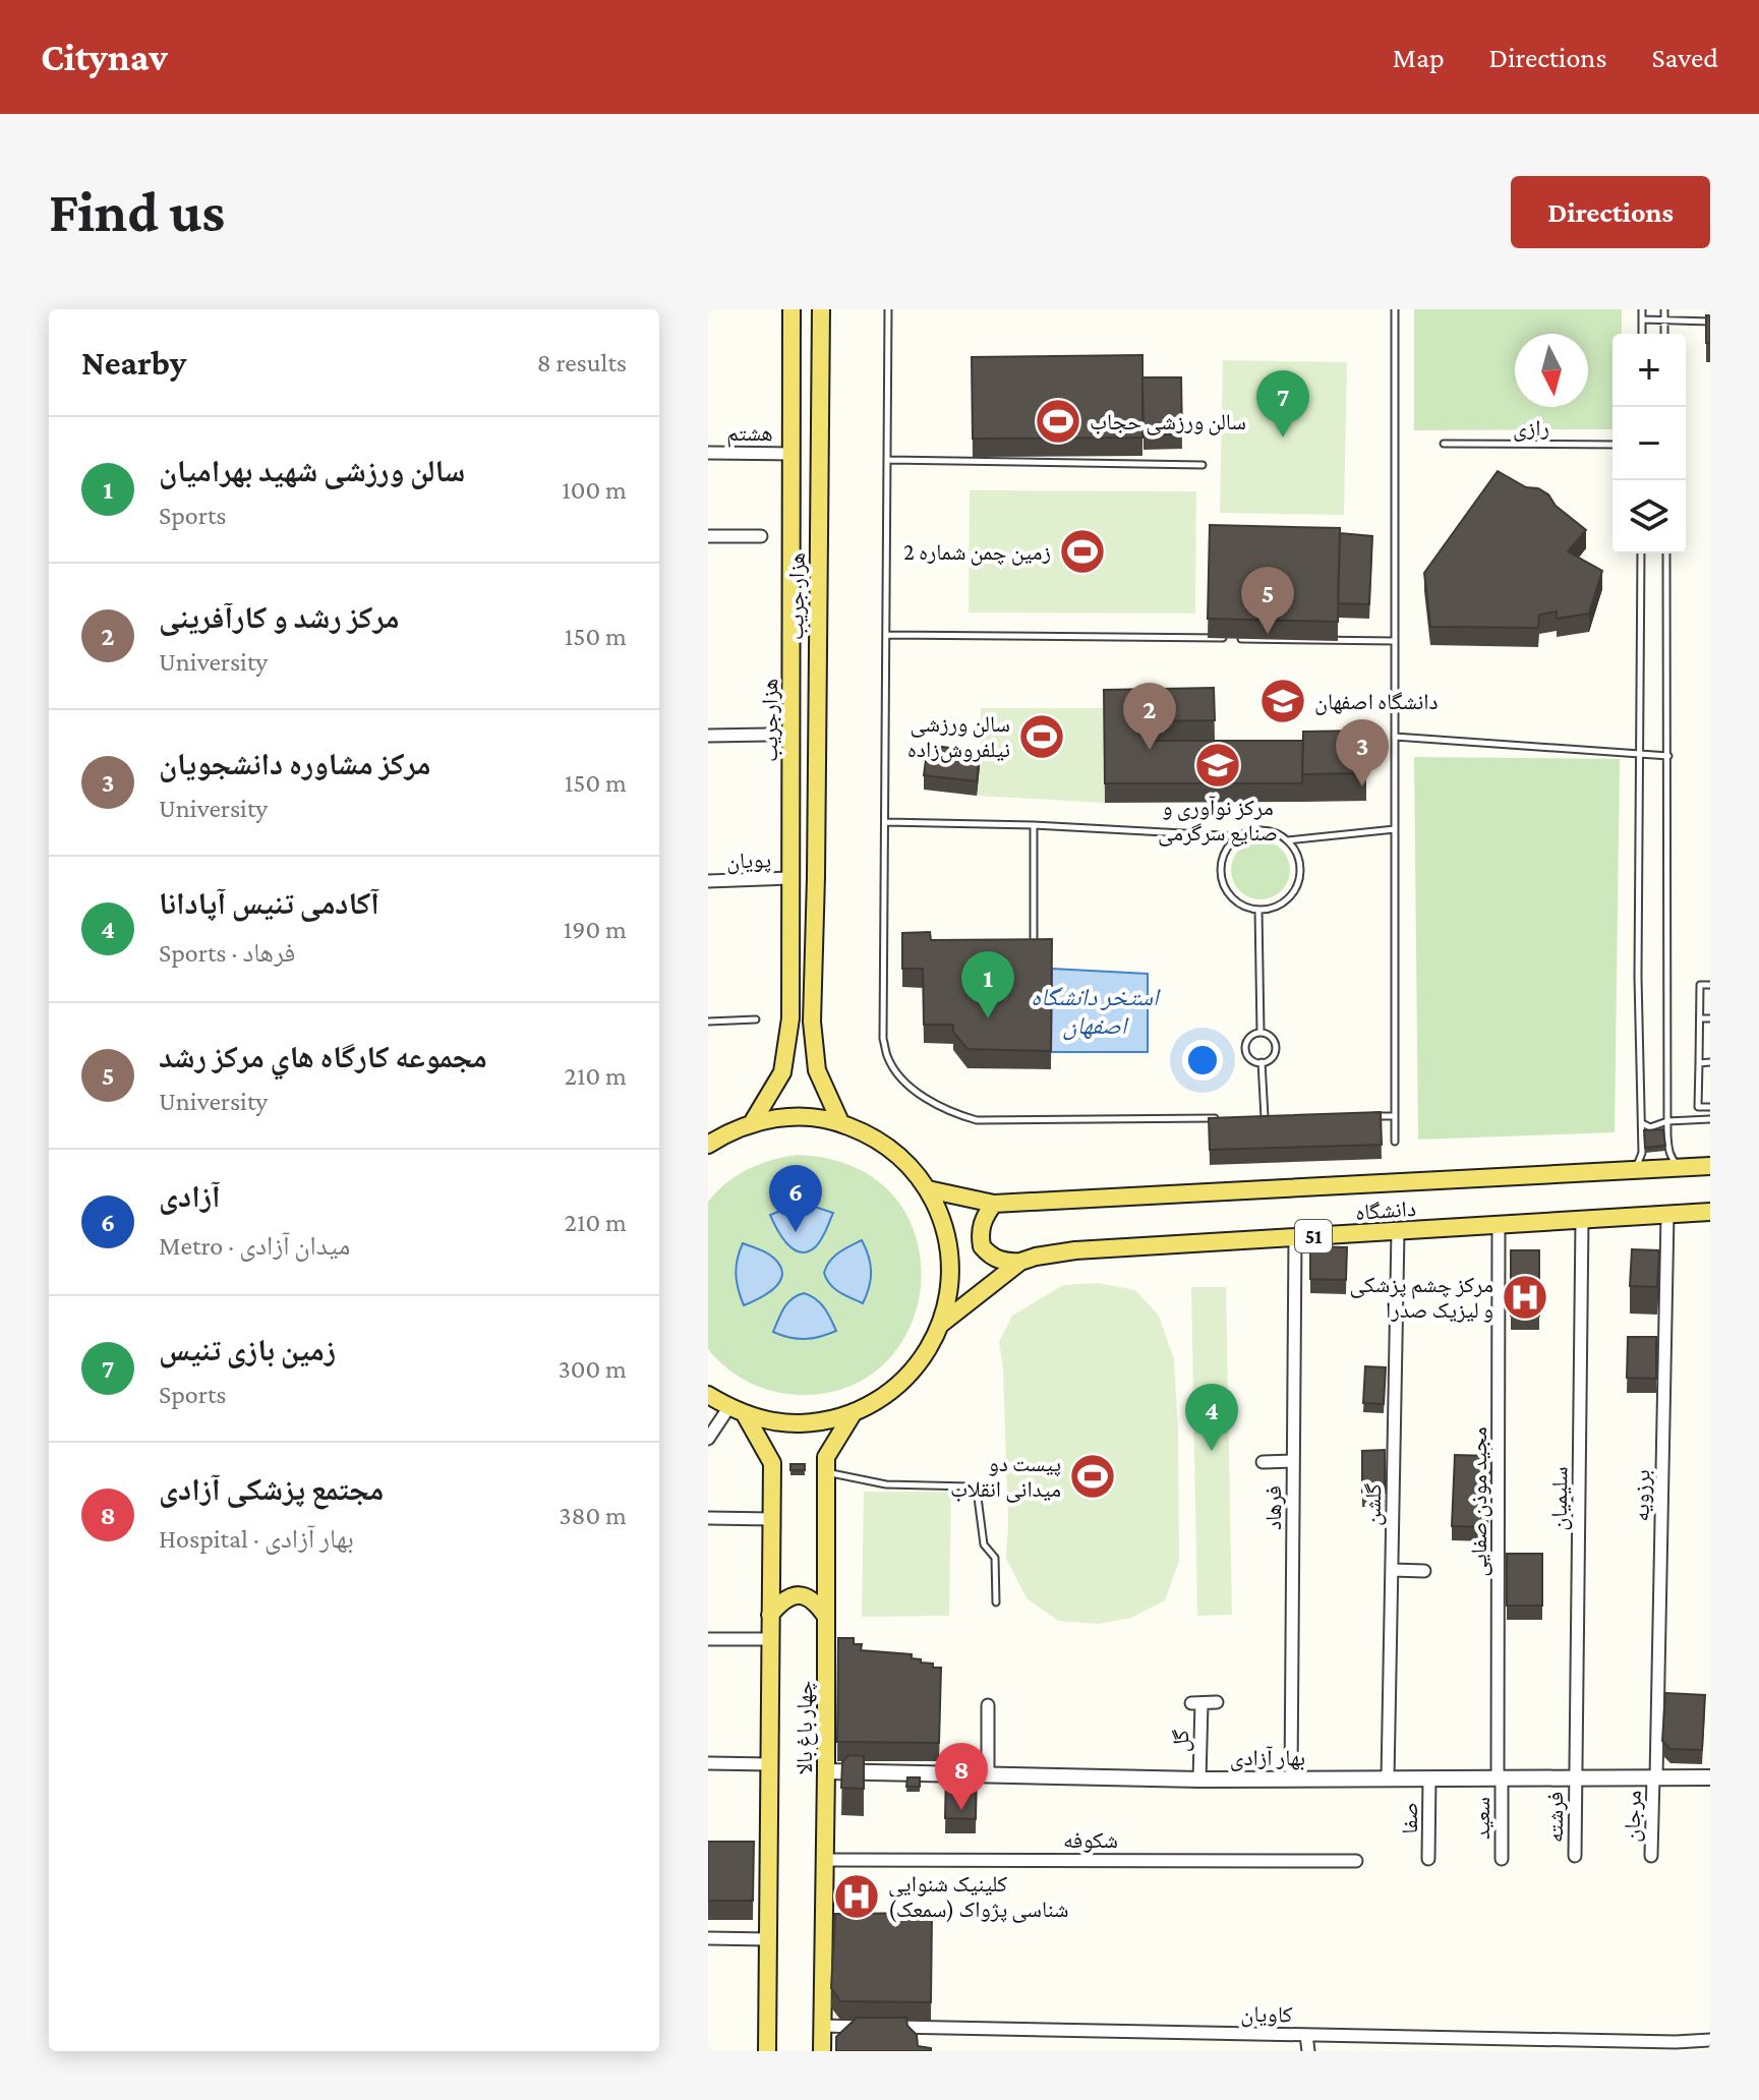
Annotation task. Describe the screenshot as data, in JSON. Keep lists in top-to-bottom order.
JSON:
{
  "streets": {
    "main road": [
      "هزار جریب",
      "هزارجریب",
      "دانشگاه",
      "51",
      "چهار باغ بالا"
    ],
    "street": [
      "هشتم",
      "پویان",
      "برزویه",
      "سلیمیان",
      "مجید موذن صفایی",
      "گلشن",
      "فرهاد",
      "گل",
      "بهار آزادی",
      "مرجان",
      "فرشته",
      "صفا",
      "سعید",
      "شکوفه",
      "کاویان"
    ],
    "lane": ["رازی"]
  },
  "crossings": [
    ["هشتم", "هزارجریب"],
    ["هزارجریب", "پویان"],
    ["دانشگاه", "برزویه"],
    ["دانشگاه", "سلیمیان"],
    ["دانشگاه", "مجید موذن صفایی"],
    ["دانشگاه", "گلشن"],
    ["دانشگاه", "فرهاد"],
    ["برزویه", "بهار آزادی"],
    ["برزویه", "مرجان"],
    ["سلیمیان", "بهار آزادی"],
    ["سلیمیان", "فرشته"],
    ["مجید موذن صفایی", "بهار آزادی"],
    ["مجید موذن صفایی", "سعید"],
    ["گلشن", "بهار آزادی"],
    ["فرهاد", "بهار آزادی"],
    ["چهار باغ بالا", "بهار آزادی"],
    ["چهار باغ بالا", "شکوفه"],
    ["گل", "بهار آزادی"],
    ["بهار آزادی", "مرجان"],
    ["بهار آزادی", "فرشته"],
    ["بهار آزادی", "صفا"],
    ["بهار آزادی", "سعید"]
  ],
  "water": ["استخر دانشگاه اصفهان"],
  "places": {
    "sports": [
      "سالن ورزشی حجاب",
      "زمین چمن شماره 2",
      "سالن ورزشی نیلفروش‌زاده",
      "پیست دو میدانی انقلاب"
    ],
    "school or university": ["دانشگاه اصفهان", "مرکز نوآوری و صنایع سرگرمی"],
    "hospital": ["مرکز چشم پزشکی و لیزیک صدرا", "کلینیک شنوایی شناسی پژواک (سمعک)"]
  },
  "north": "bottom",
  "page": {
    "header": "Citynav",
    "nav": ["Map", "Directions", "Saved"],
    "buttons": "Directions",
    "title": "Find us",
    "heading": ["Nearby", "8 results"],
    "map_buttons": ["+", "−"],
    "pins": [
      "7",
      "5",
      "2",
      "3",
      "1",
      "6",
      "4",
      "8"
    ],
    "list": [
      {
        "mark": "1",
        "name": "سالن ورزشی شهید بهرامیان",
        "note": "Sports",
        "value": "100 m"
      },
      {
        "mark": "2",
        "name": "مرکز رشد و کارآفرینی",
        "note": "University",
        "value": "150 m"
      },
      {
        "mark": "3",
        "name": "مرکز مشاوره دانشجویان",
        "note": "University",
        "value": "150 m"
      },
      {
        "mark": "4",
        "name": "آکادمی تنیس آپادانا",
        "note": "Sports · فرهاد",
        "value": "190 m"
      },
      {
        "mark": "5",
        "name": "مجموعه کارگاه هاي مرکز رشد",
        "note": "University",
        "value": "210 m"
      },
      {
        "mark": "6",
        "name": "آزادی",
        "note": "Metro · میدان آزادی",
        "value": "210 m"
      },
      {
        "mark": "7",
        "name": "زمین بازی تنیس",
        "note": "Sports",
        "value": "300 m"
      },
      {
        "mark": "8",
        "name": "مجتمع پزشکی آزادی",
        "note": "Hospital · بهار آزادی",
        "value": "380 m"
      }
    ]
  }
}
